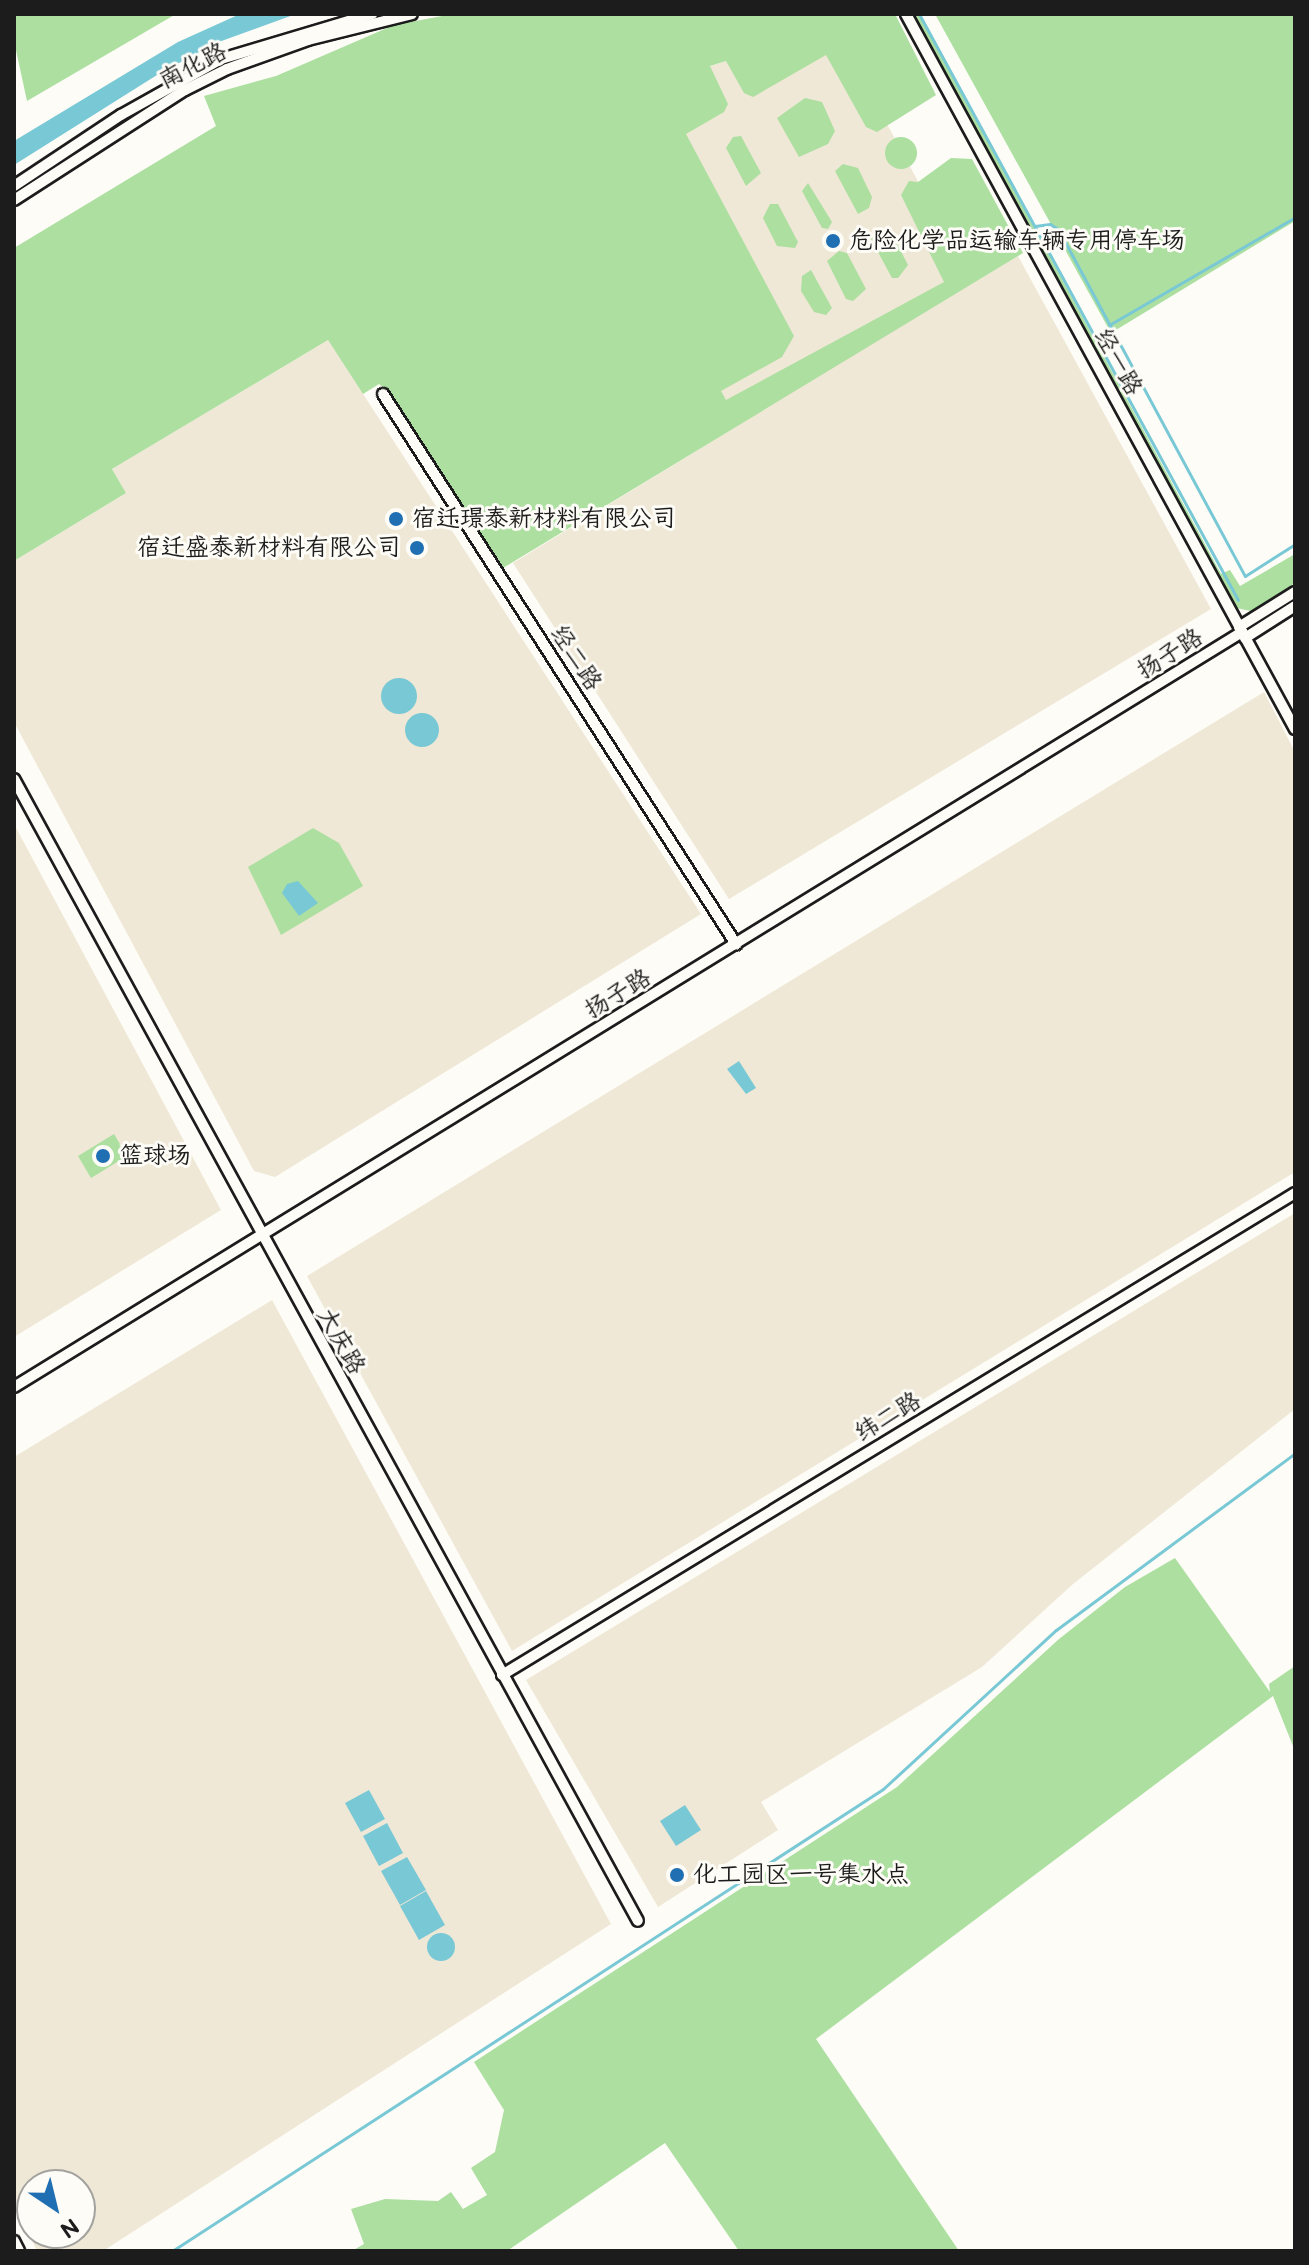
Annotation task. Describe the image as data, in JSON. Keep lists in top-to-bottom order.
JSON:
{
  "streets": {
    "street": [
      "南化路",
      "经一路",
      "扬子路",
      "经二路",
      "大庆路",
      "纬二路"
    ]
  },
  "crossings": [
    ["经一路", "扬子路"],
    ["扬子路", "经二路"],
    ["扬子路", "大庆路"],
    ["大庆路", "纬二路"]
  ],
  "places": [
    "危险化学品运输车辆专用停车场",
    "宿迁璟泰新材料有限公司",
    "宿迁盛泰新材料有限公司",
    "篮球场",
    "化工园区一号集水点"
  ],
  "north": "bottom right"
}
